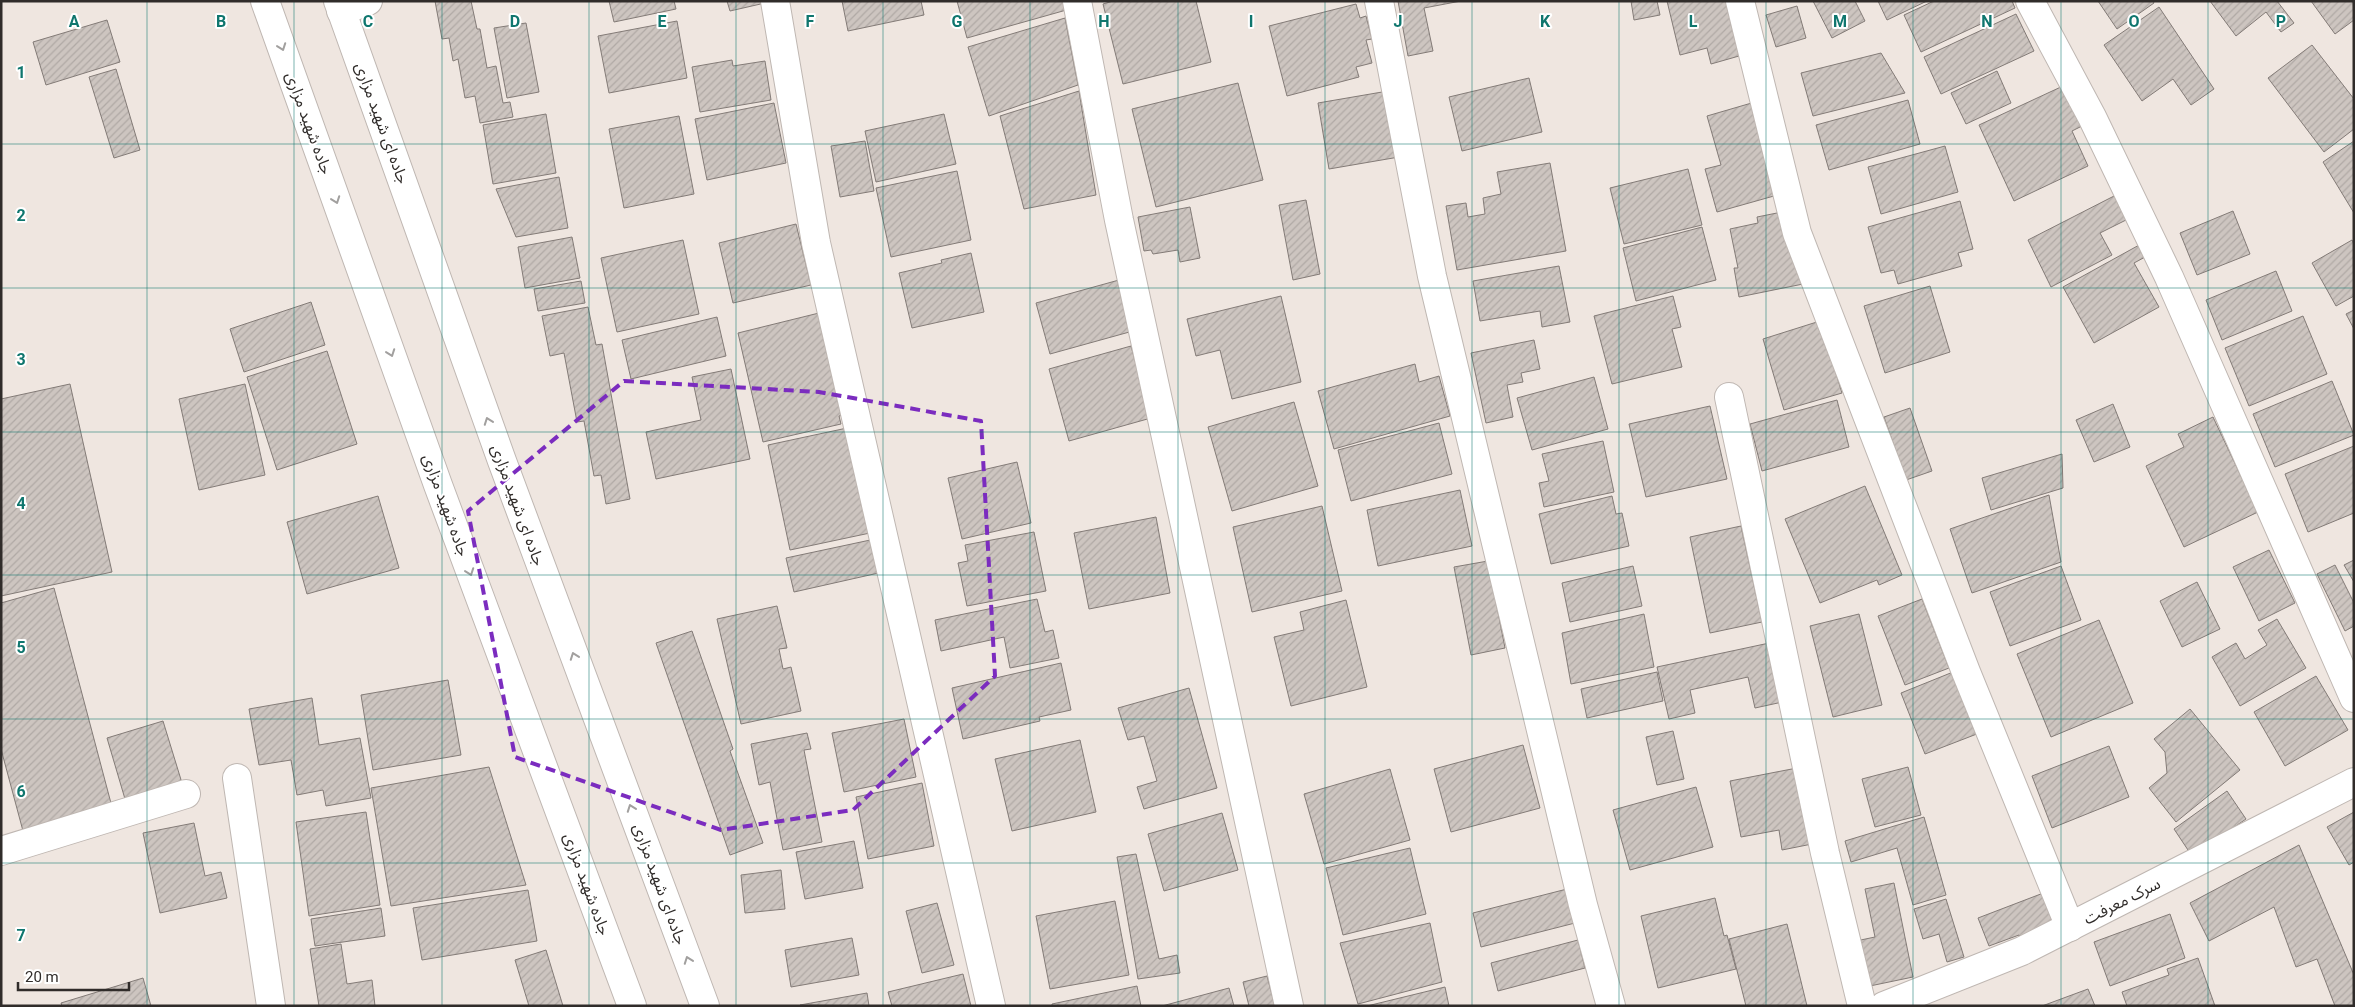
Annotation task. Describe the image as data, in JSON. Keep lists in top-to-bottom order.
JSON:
{
  "streets": {
    "street": ["جاده شهید مزاری", "جاده ای شهید مزاری", "سرک معرفت"]
  },
  "one_way": ["جاده شهید مزاری", "جاده ای شهید مزاری"],
  "scale_bar": "20 m",
  "grid": {
    "columns": [
      "A",
      "B",
      "C",
      "D",
      "E",
      "F",
      "G",
      "H",
      "I",
      "J",
      "K",
      "L",
      "M",
      "N",
      "O",
      "P"
    ],
    "rows": [
      "1",
      "2",
      "3",
      "4",
      "5",
      "6",
      "7"
    ]
  }
}
